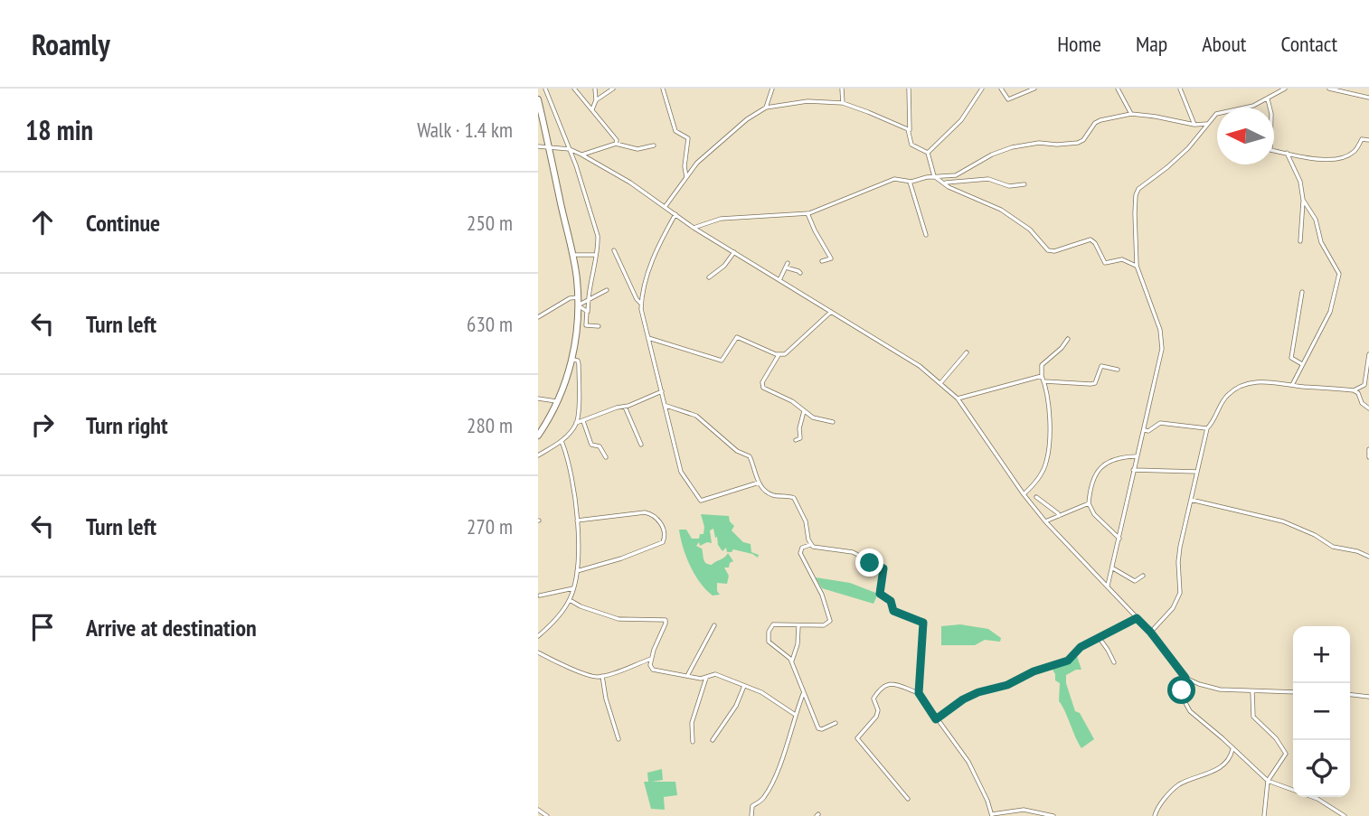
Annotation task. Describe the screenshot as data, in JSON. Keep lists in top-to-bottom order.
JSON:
{
  "north": "left",
  "page": {
    "header": "Roamly",
    "nav": [
      "Home",
      "Map",
      "About",
      "Contact"
    ],
    "heading": ["18 min", "Walk · 1.4 km"],
    "list": [
      ["Continue", "250 m"],
      ["Turn left", "630 m"],
      ["Turn right", "280 m"],
      ["Turn left", "270 m"],
      "Arrive at destination"
    ],
    "map_buttons": ["+", "−"]
  }
}
